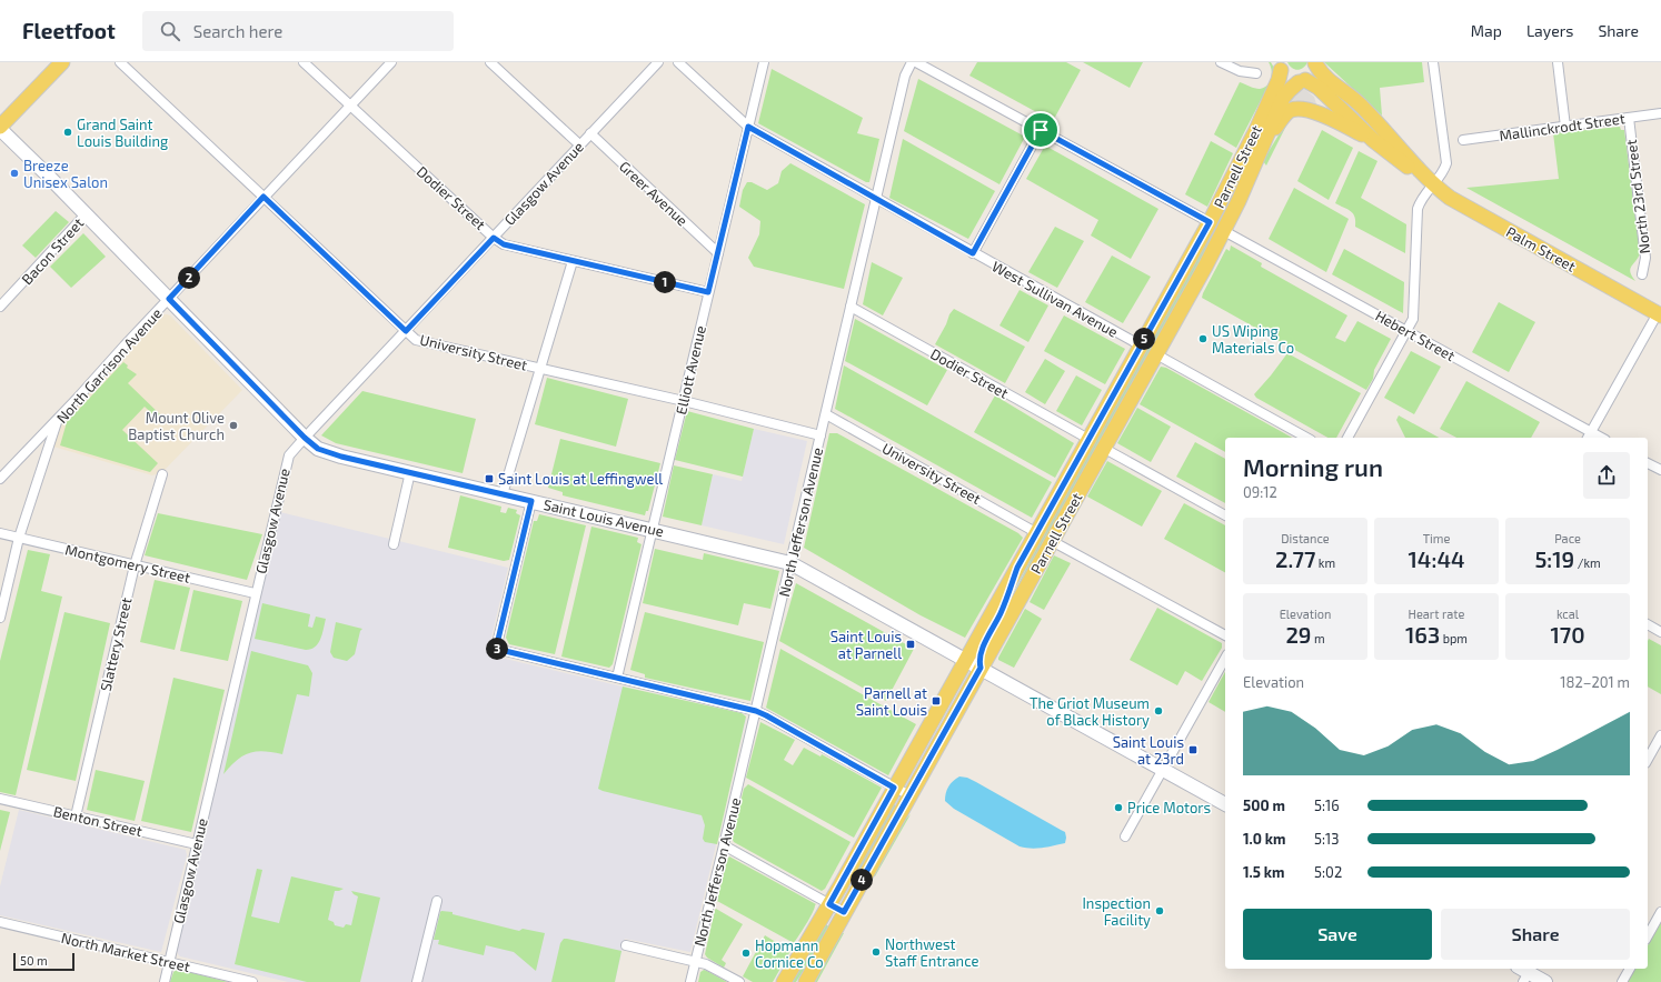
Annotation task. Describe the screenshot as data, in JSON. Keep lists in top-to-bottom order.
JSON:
{
  "streets": {
    "main road": ["Parnell Street", "Palm Street"],
    "street": [
      "Mallinckrodt Street",
      "Glasgow Avenue",
      "Greer Avenue",
      "North 23rd Street",
      "Dodier Street",
      "Bacon Street",
      "West Sullivan Avenue",
      "Hebert Street",
      "University Street",
      "North Garrison Avenue",
      "Elliott Avenue",
      "Saint Louis Avenue",
      "North Jefferson Avenue",
      "Montgomery Street",
      "Slattery Street",
      "Benton Street",
      "North Market Street"
    ]
  },
  "crossings": [
    ["Mallinckrodt Street", "North 23rd Street"],
    ["Parnell Street", "Dodier Street"],
    ["Parnell Street", "West Sullivan Avenue"],
    ["Parnell Street", "Hebert Street"],
    ["Parnell Street", "University Street"],
    ["Parnell Street", "Saint Louis Avenue"],
    ["Glasgow Avenue", "Greer Avenue"],
    ["Glasgow Avenue", "Dodier Street"],
    ["Glasgow Avenue", "University Street"],
    ["Glasgow Avenue", "Saint Louis Avenue"],
    ["Glasgow Avenue", "Montgomery Street"],
    ["Glasgow Avenue", "Benton Street"],
    ["Glasgow Avenue", "North Market Street"],
    ["Greer Avenue", "Elliott Avenue"],
    ["Dodier Street", "North Garrison Avenue"],
    ["Dodier Street", "Elliott Avenue"],
    ["Dodier Street", "North Jefferson Avenue"],
    ["Bacon Street", "Saint Louis Avenue"],
    ["West Sullivan Avenue", "Elliott Avenue"],
    ["West Sullivan Avenue", "North Jefferson Avenue"],
    ["University Street", "North Garrison Avenue"],
    ["University Street", "Elliott Avenue"],
    ["University Street", "North Jefferson Avenue"],
    ["North Garrison Avenue", "Saint Louis Avenue"],
    ["North Garrison Avenue", "Montgomery Street"],
    ["Elliott Avenue", "Saint Louis Avenue"],
    ["Saint Louis Avenue", "North Jefferson Avenue"],
    ["Montgomery Street", "Slattery Street"],
    ["Slattery Street", "Benton Street"]
  ],
  "places": {
    "other": [
      "Grand Saint Louis Building",
      "Breeze Unisex Salon",
      "US Wiping Materials Co",
      "Mount Olive Baptist Church",
      "The Griot Museum of Black History",
      "Price Motors",
      "Inspection Facility",
      "Northwest Staff Entrance",
      "Hopmann Cornice Co"
    ],
    "transit": [
      "Saint Louis at Leffingwell",
      "Saint Louis at Parnell",
      "Parnell at Saint Louis",
      "Saint Louis at 23rd"
    ]
  },
  "scale_bar": "50 m",
  "page": {
    "header": "Fleetfoot",
    "search": "Search here",
    "nav": ["Map", "Layers", "Share"],
    "pins": [
      "2",
      "1",
      "5",
      "3",
      "4"
    ],
    "heading": ["Morning run", "09:12"],
    "stats": [
      ["Distance", "2.77 km"],
      ["Time", "14:44"],
      ["Pace", "5:19 /km"],
      ["Elevation", "29 m"],
      ["Heart rate", "163 bpm"],
      ["kcal", "170"]
    ],
    "chart": ["Elevation", "182–201 m"],
    "list": [
      {
        "name": "500 m",
        "note": "5:16"
      },
      {
        "name": "1.0 km",
        "note": "5:13"
      },
      {
        "name": "1.5 km",
        "note": "5:02"
      }
    ],
    "buttons": ["Save", "Share"],
    "scale": "50 m"
  }
}
